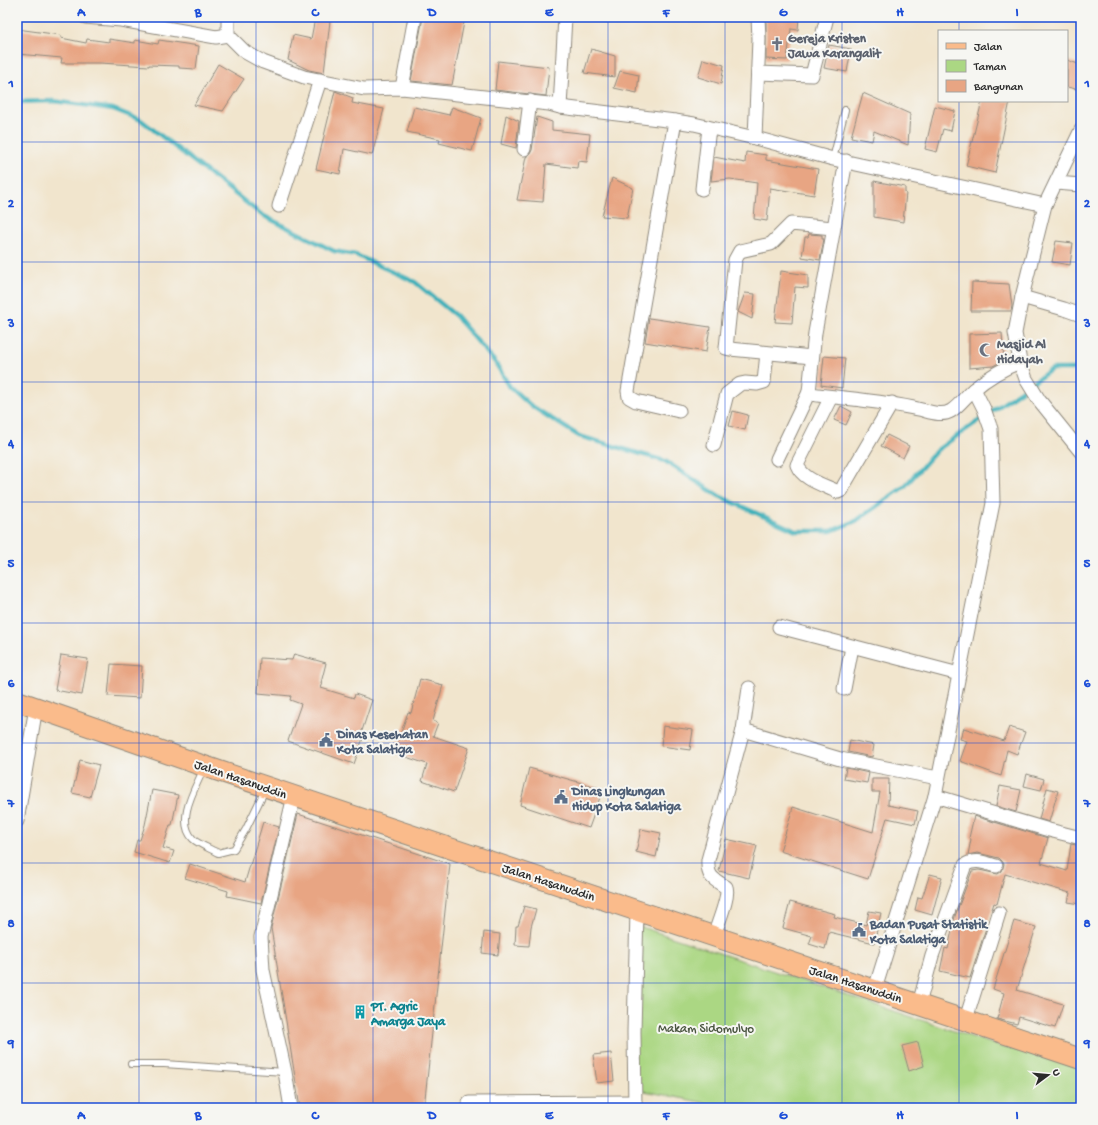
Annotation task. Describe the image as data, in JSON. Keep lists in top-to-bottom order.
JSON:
{
  "streets": {
    "main road": ["Jalan Hasanuddin"]
  },
  "parks": ["Makam Sidomulyo"],
  "places": {
    "church": ["Gereja Kristen Jawa Karangalit"],
    "mosque": ["Masjid Al Hidayah"],
    "public building": ["Dinas Kesehatan Kota Salatiga", "Dinas Lingkungan Hidup Kota Salatiga", "Badan Pusat Statistik Kota Salatiga"],
    "building": ["PT. Agric Amarga Jaya"]
  },
  "legend": ["Jalan", "Taman", "Bangunan"],
  "north": "right",
  "grid": {
    "columns": [
      "A",
      "B",
      "C",
      "D",
      "E",
      "F",
      "G",
      "H",
      "I"
    ],
    "rows": [
      "1",
      "2",
      "3",
      "4",
      "5",
      "6",
      "7",
      "8",
      "9"
    ]
  }
}
